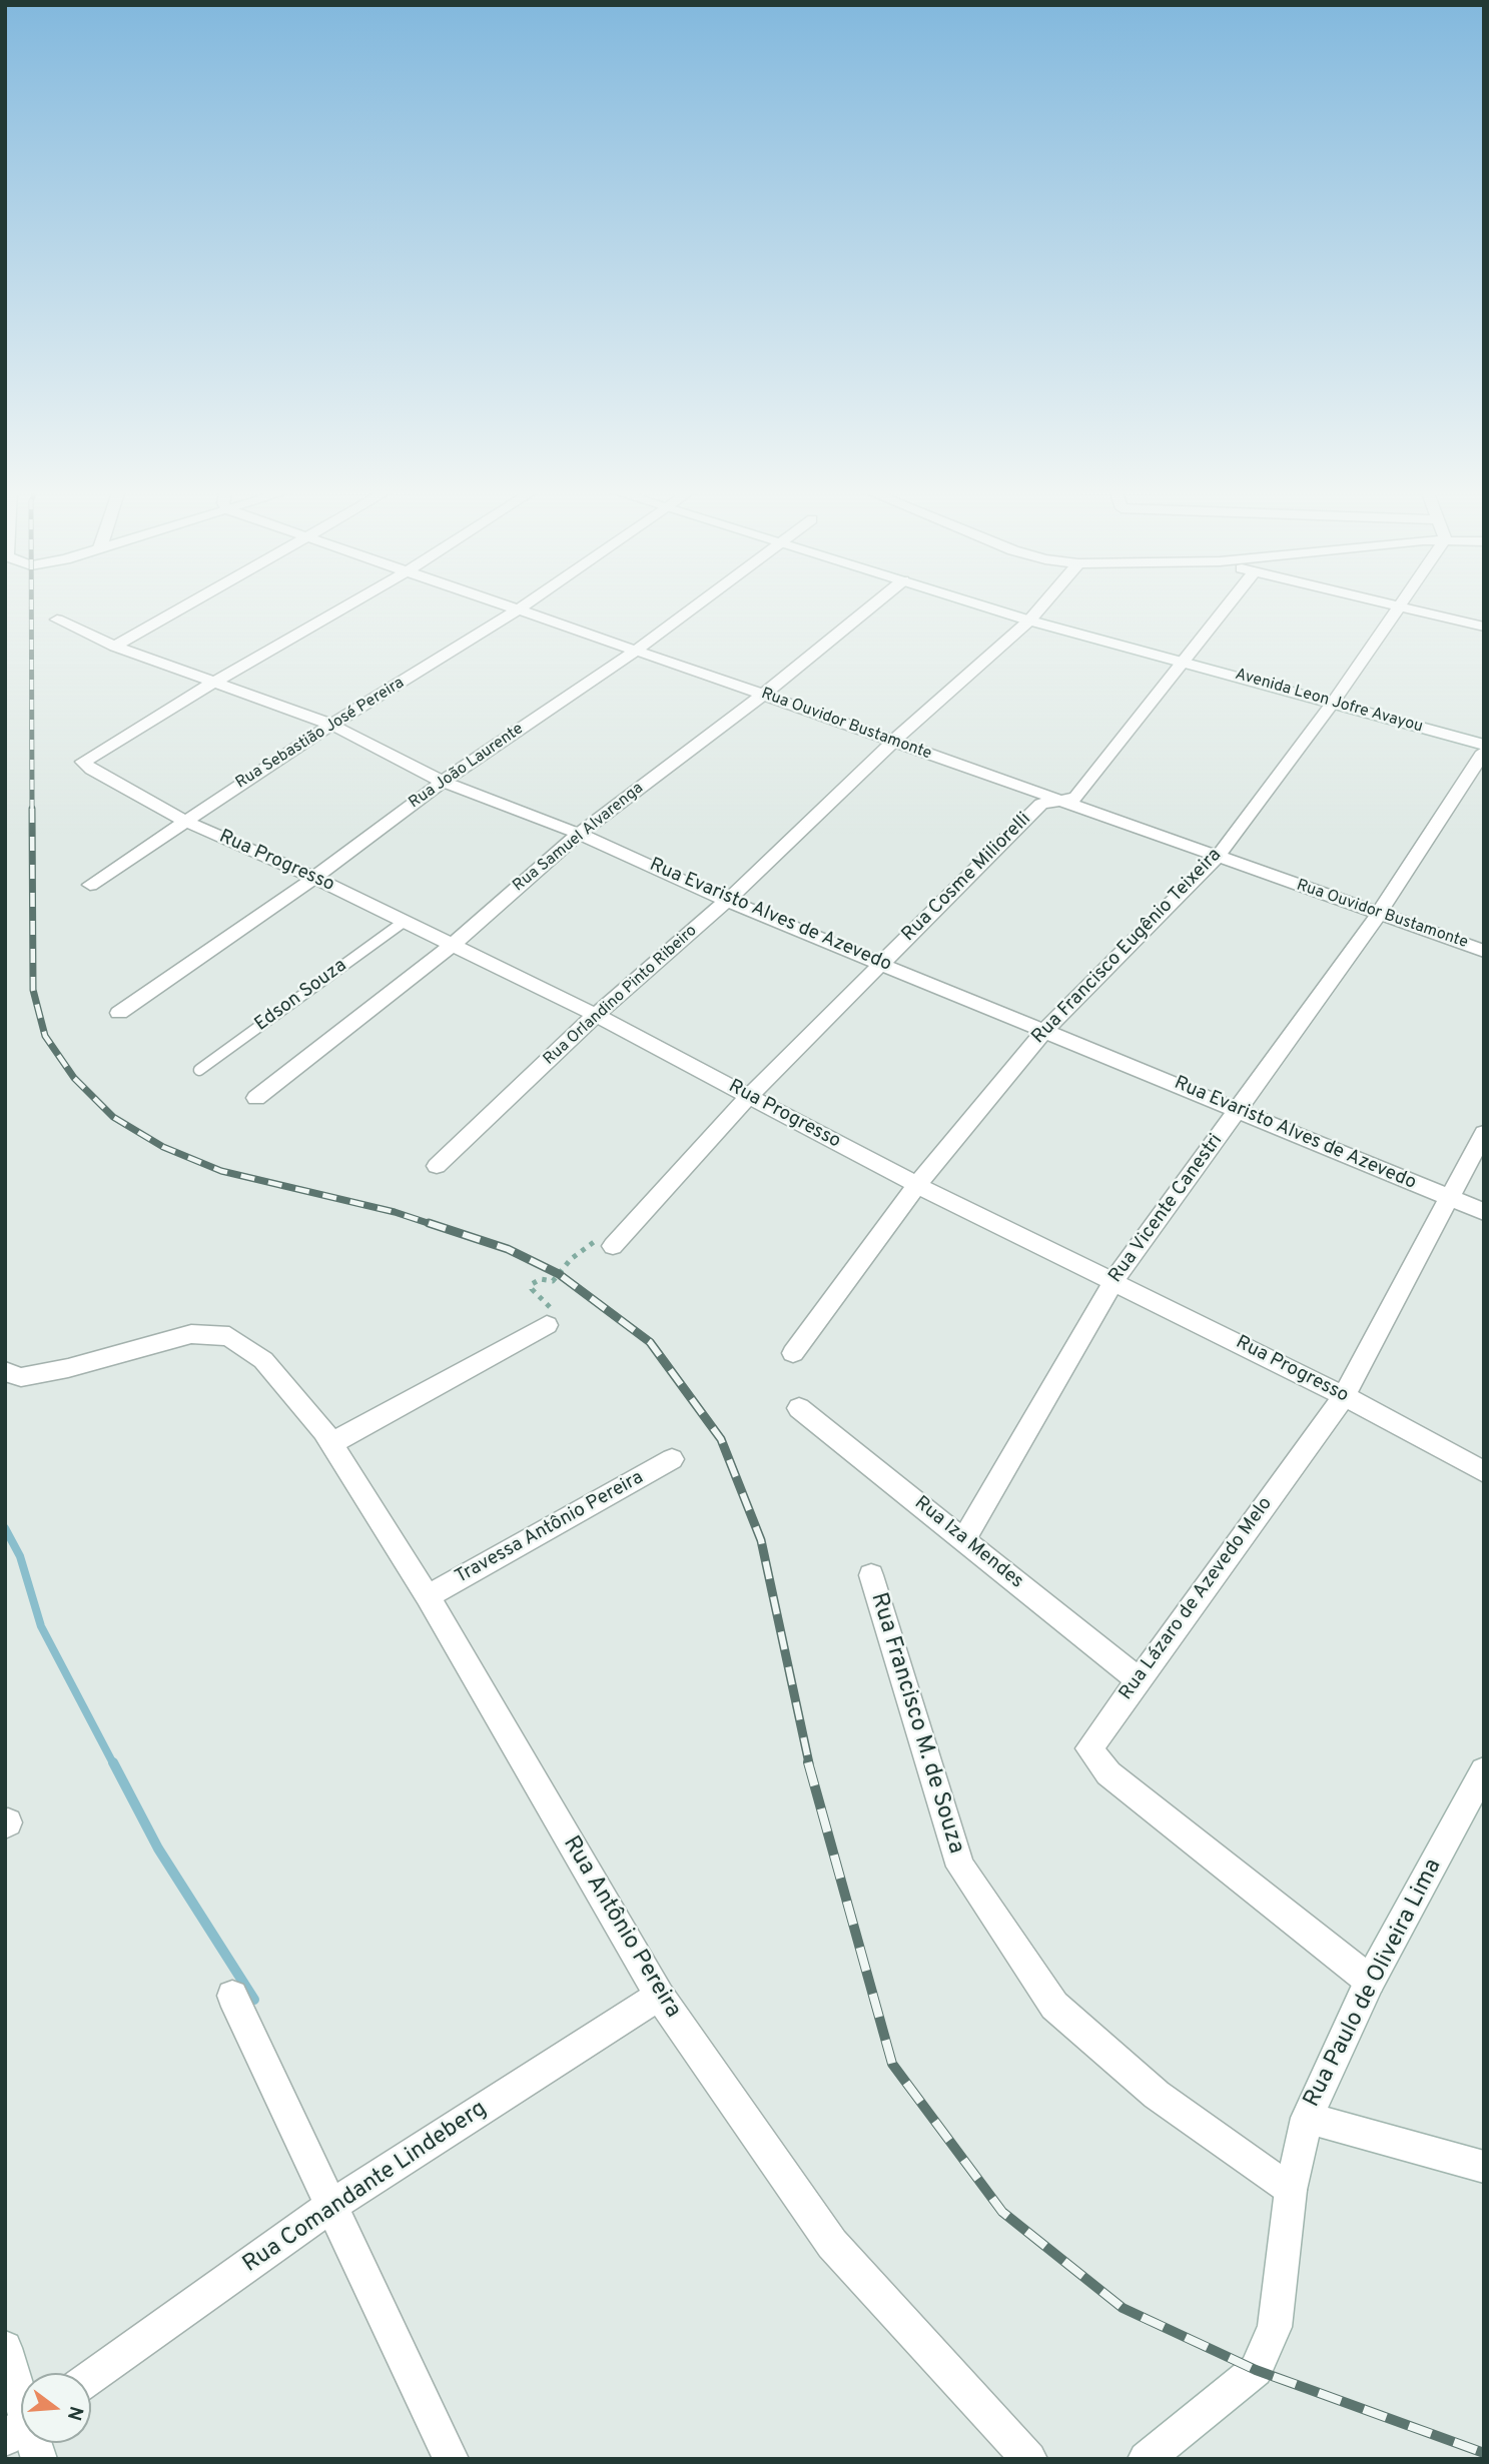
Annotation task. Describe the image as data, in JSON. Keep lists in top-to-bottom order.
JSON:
{
  "streets": {
    "street": [
      "Avenida Leon Jofre Avayou",
      "Rua Ouvidor Bustamonte",
      "Rua Sebastião José Pereira",
      "Rua João Laurente",
      "Rua Samuel Alvarenga",
      "Rua Progresso",
      "Rua Cosme Miliorelli",
      "Rua Evaristo Alves de Azevedo",
      "Rua Francisco Eugênio Teixeira",
      "Rua Orlandino Pinto Ribeiro",
      "Rua Vicente Canestri",
      "Travessa Antônio Pereira",
      "Rua Iza Mendes",
      "Rua Lázaro de Azevedo Melo",
      "Rua Francisco M. de Souza",
      "Rua Antônio Pereira",
      "Rua Paulo de Oliveira Lima",
      "Rua Comandante Lindeberg"
    ],
    "lane": ["Edson Souza"]
  },
  "crossings": [
    ["Avenida Leon Jofre Avayou", "Rua Cosme Miliorelli"],
    ["Avenida Leon Jofre Avayou", "Rua Francisco Eugênio Teixeira"],
    ["Avenida Leon Jofre Avayou", "Rua Orlandino Pinto Ribeiro"],
    ["Rua Ouvidor Bustamonte", "Rua Sebastião José Pereira"],
    ["Rua Ouvidor Bustamonte", "Rua João Laurente"],
    ["Rua Ouvidor Bustamonte", "Rua Samuel Alvarenga"],
    ["Rua Ouvidor Bustamonte", "Rua Cosme Miliorelli"],
    ["Rua Ouvidor Bustamonte", "Rua Francisco Eugênio Teixeira"],
    ["Rua Ouvidor Bustamonte", "Rua Orlandino Pinto Ribeiro"],
    ["Rua Ouvidor Bustamonte", "Rua Vicente Canestri"],
    ["Rua Sebastião José Pereira", "Rua Progresso"],
    ["Rua Sebastião José Pereira", "Rua Evaristo Alves de Azevedo"],
    ["Rua João Laurente", "Rua Progresso"],
    ["Rua João Laurente", "Rua Evaristo Alves de Azevedo"],
    ["Rua Samuel Alvarenga", "Rua Progresso"],
    ["Rua Samuel Alvarenga", "Rua Evaristo Alves de Azevedo"],
    ["Rua Progresso", "Rua Cosme Miliorelli"],
    ["Rua Progresso", "Rua Evaristo Alves de Azevedo"],
    ["Rua Progresso", "Rua Francisco Eugênio Teixeira"],
    ["Rua Progresso", "Edson Souza"],
    ["Rua Progresso", "Rua Orlandino Pinto Ribeiro"],
    ["Rua Progresso", "Rua Vicente Canestri"],
    ["Rua Progresso", "Rua Lázaro de Azevedo Melo"],
    ["Rua Cosme Miliorelli", "Rua Evaristo Alves de Azevedo"],
    ["Rua Evaristo Alves de Azevedo", "Rua Francisco Eugênio Teixeira"],
    ["Rua Evaristo Alves de Azevedo", "Rua Orlandino Pinto Ribeiro"],
    ["Rua Evaristo Alves de Azevedo", "Rua Vicente Canestri"],
    ["Rua Evaristo Alves de Azevedo", "Rua Lázaro de Azevedo Melo"],
    ["Rua Vicente Canestri", "Rua Iza Mendes"],
    ["Travessa Antônio Pereira", "Rua Antônio Pereira"],
    ["Rua Iza Mendes", "Rua Lázaro de Azevedo Melo"],
    ["Rua Lázaro de Azevedo Melo", "Rua Paulo de Oliveira Lima"],
    ["Rua Francisco M. de Souza", "Rua Paulo de Oliveira Lima"],
    ["Rua Antônio Pereira", "Rua Comandante Lindeberg"]
  ],
  "north": "right"
}
